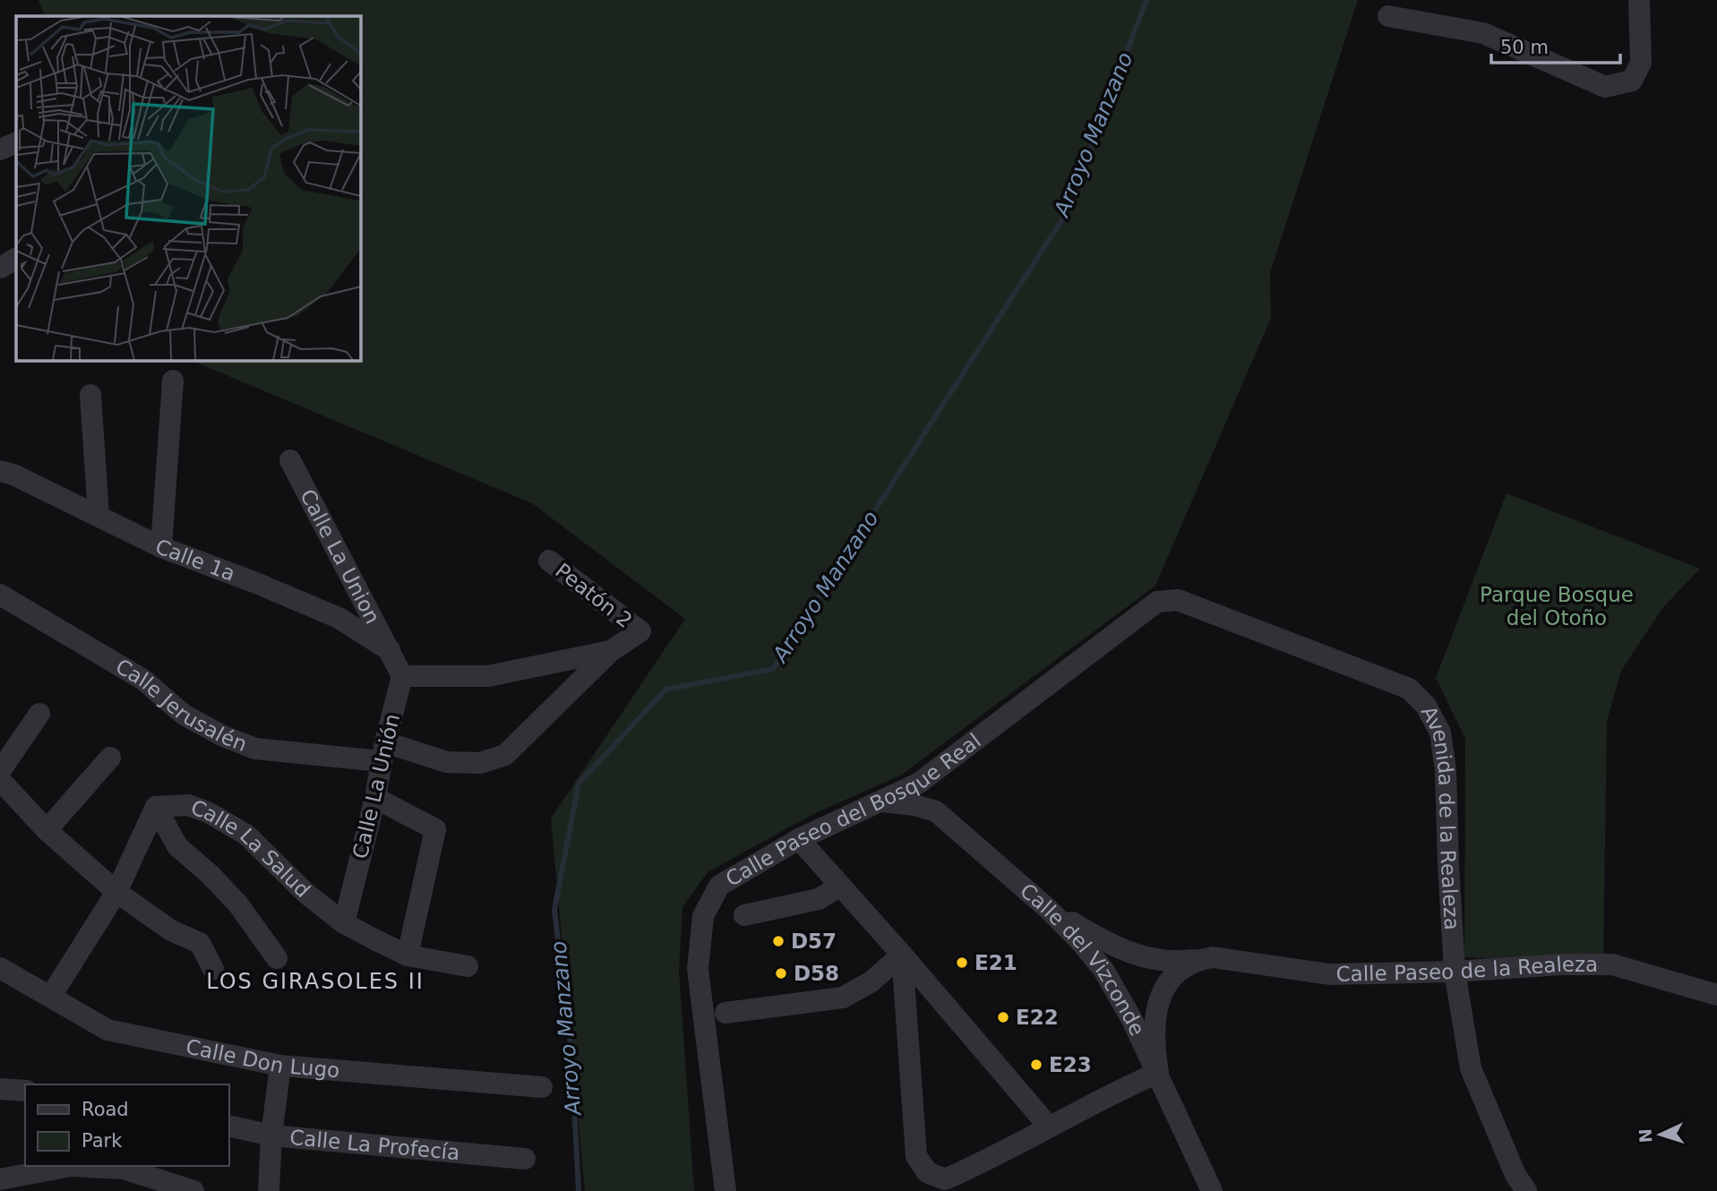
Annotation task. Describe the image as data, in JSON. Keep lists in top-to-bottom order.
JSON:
{
  "streets": {
    "street": [
      "Calle La Union",
      "Calle 1a",
      "Peatón 2",
      "Calle Jerusalén",
      "Calle La Unión",
      "Calle Paseo del Bosque Real",
      "Avenida de la Realeza",
      "Calle La Salud",
      "Calle del Vizconde",
      "Calle Paseo de la Realeza",
      "Calle Don Lugo",
      "Calle La Profecía"
    ]
  },
  "crossings": [
    ["Calle La Union", "Calle 1a"],
    ["Peatón 2", "Calle Jerusalén"],
    ["Calle Jerusalén", "Calle La Unión"],
    ["Calle La Unión", "Calle La Salud"],
    ["Calle Paseo del Bosque Real", "Avenida de la Realeza"],
    ["Calle Paseo del Bosque Real", "Calle del Vizconde"],
    ["Avenida de la Realeza", "Calle Paseo de la Realeza"],
    ["Calle La Salud", "Calle Don Lugo"],
    ["Calle del Vizconde", "Calle Paseo de la Realeza"]
  ],
  "districts": ["LOS GIRASOLES II"],
  "water": ["Arroyo Manzano"],
  "parks": ["Parque Bosque del Otoño"],
  "places": [
    "D57",
    "E21",
    "D58",
    "E22",
    "E23"
  ],
  "legend": ["Road", "Park"],
  "scale_bar": "50 m",
  "north": "left"
}
